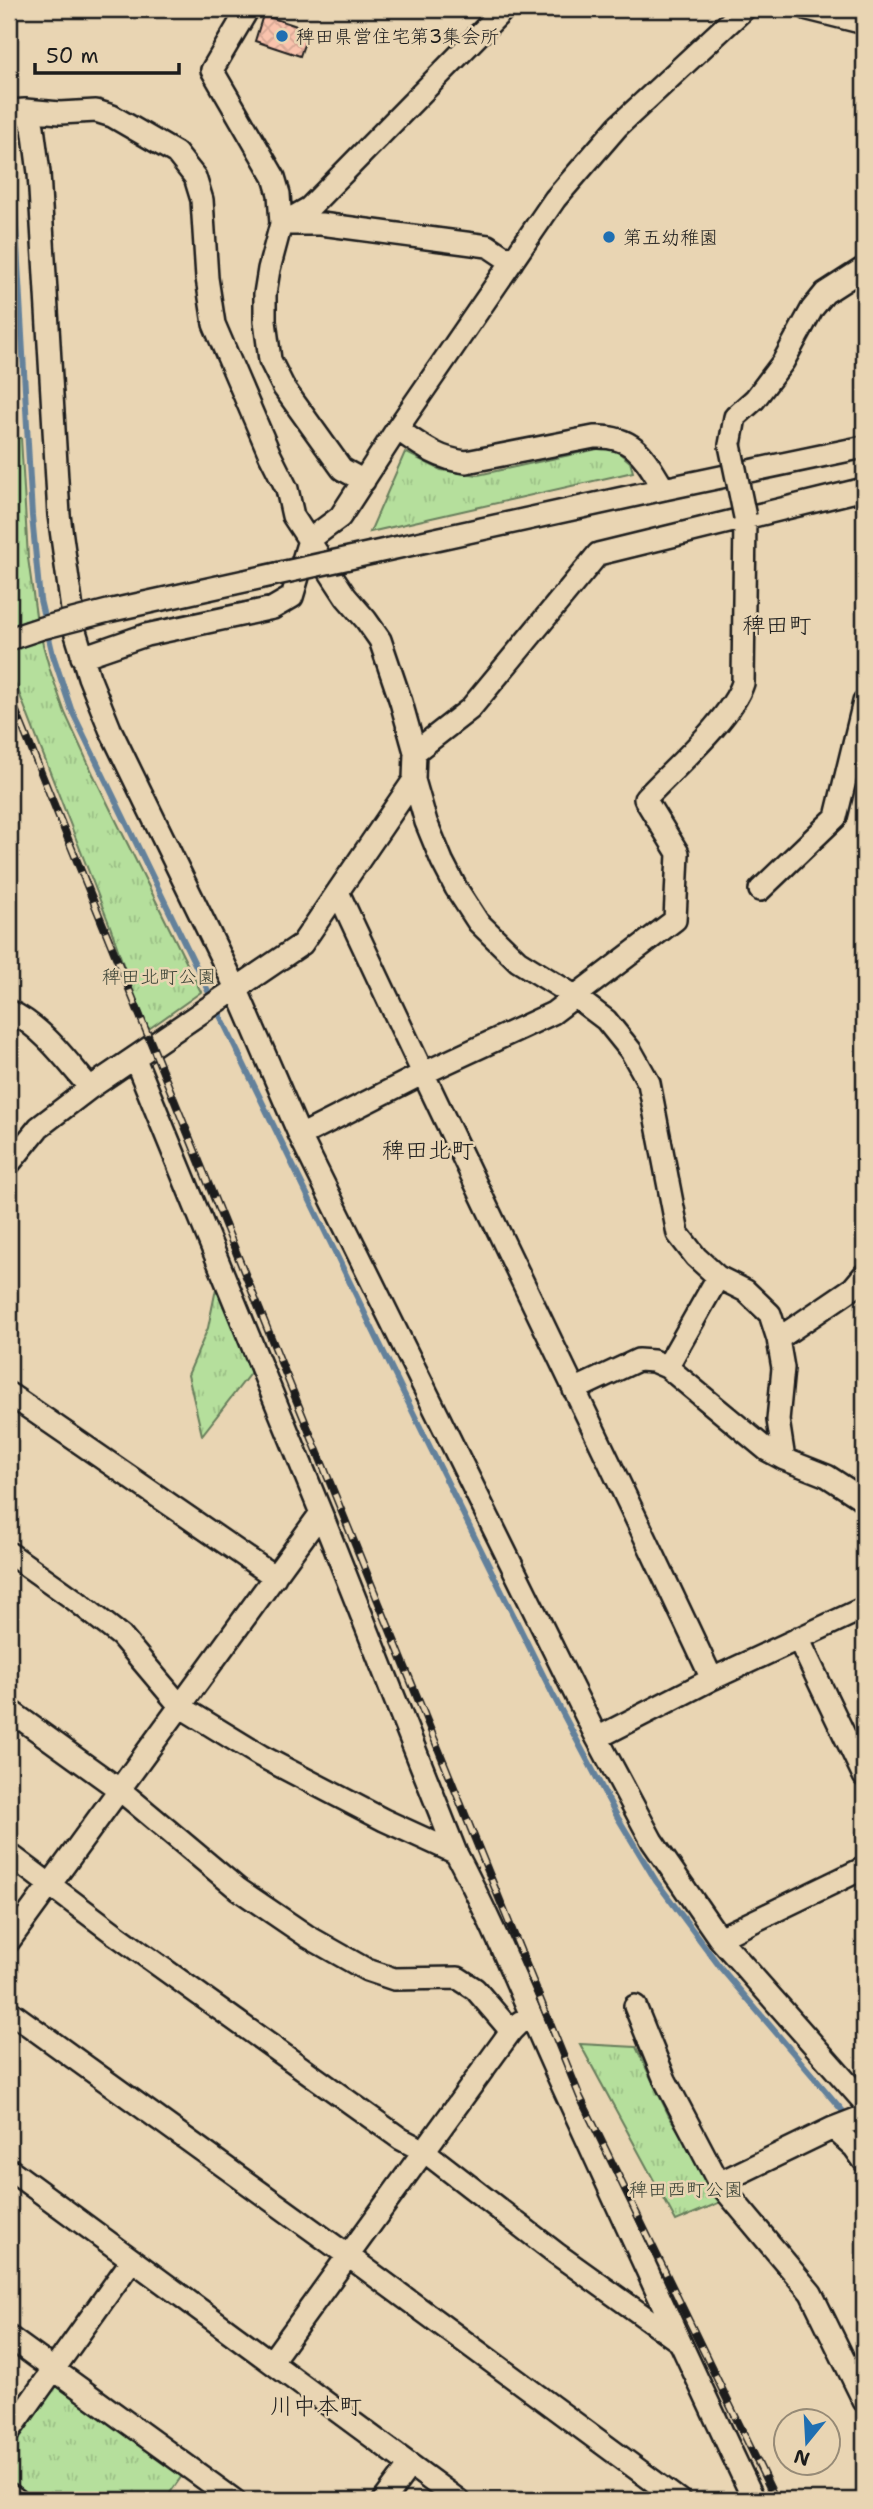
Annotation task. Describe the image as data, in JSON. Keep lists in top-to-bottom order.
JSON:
{
  "districts": ["稗田町", "稗田北町", "川中本町"],
  "parks": ["稗田北町公園", "稗田西町公園"],
  "places": ["稗田県営住宅第3集会所", "第五幼稚園"],
  "scale_bar": "50 m",
  "north": "bottom"
}
